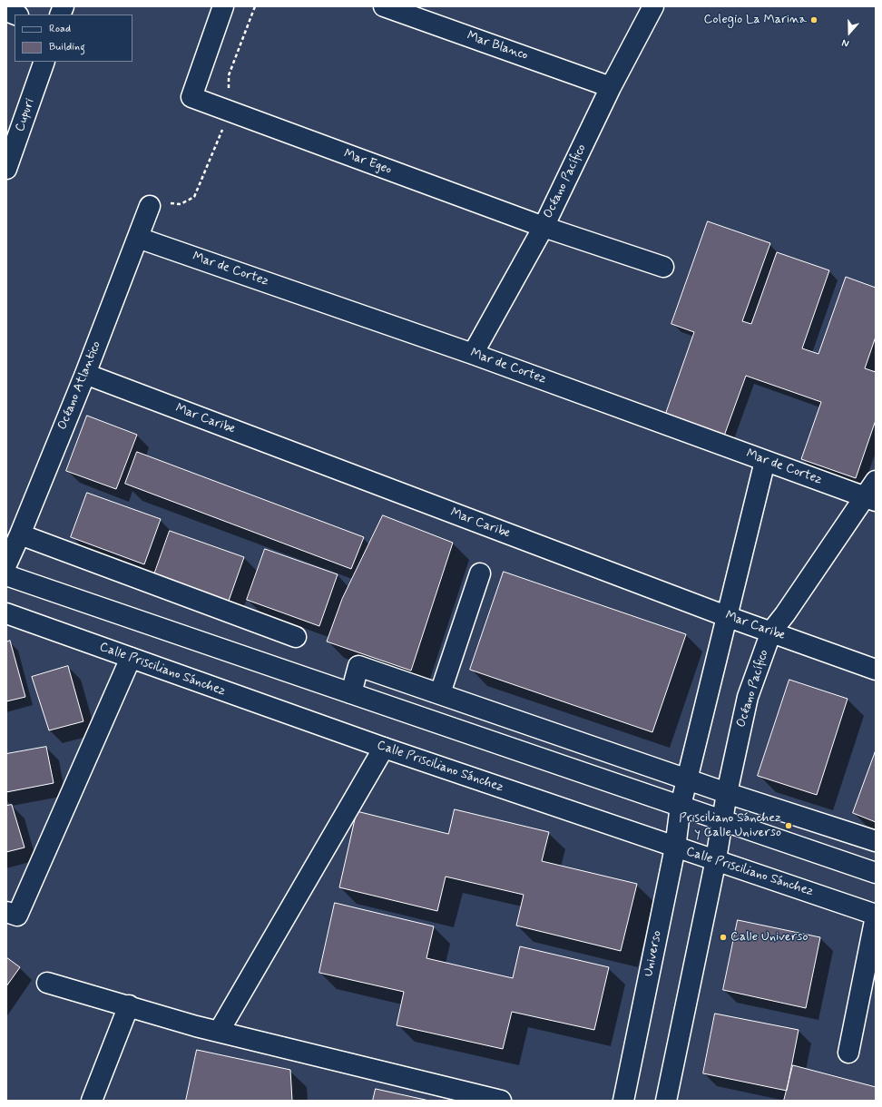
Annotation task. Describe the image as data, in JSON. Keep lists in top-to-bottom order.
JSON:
{
  "streets": {
    "street": [
      "Mar Blanco",
      "Cupuri",
      "Mar Egeo",
      "Océano Pacífico",
      "Mar de Cortez",
      "Océano Atlantico",
      "Mar Caribe",
      "Calle Prisciliano Sánchez",
      "Universo"
    ]
  },
  "crossings": [
    ["Mar Blanco", "Océano Pacífico"],
    ["Mar Egeo", "Océano Pacífico"],
    ["Océano Pacífico", "Mar de Cortez"],
    ["Océano Pacífico", "Mar Caribe"],
    ["Mar de Cortez", "Océano Atlantico"],
    ["Océano Atlantico", "Mar Caribe"],
    ["Calle Prisciliano Sánchez", "Universo"]
  ],
  "places": ["Colegio La Marina", "Prisciliano Sánchez y Calle Universo", "Calle Universo"],
  "legend": ["Road", "Building"],
  "north": "bottom"
}
